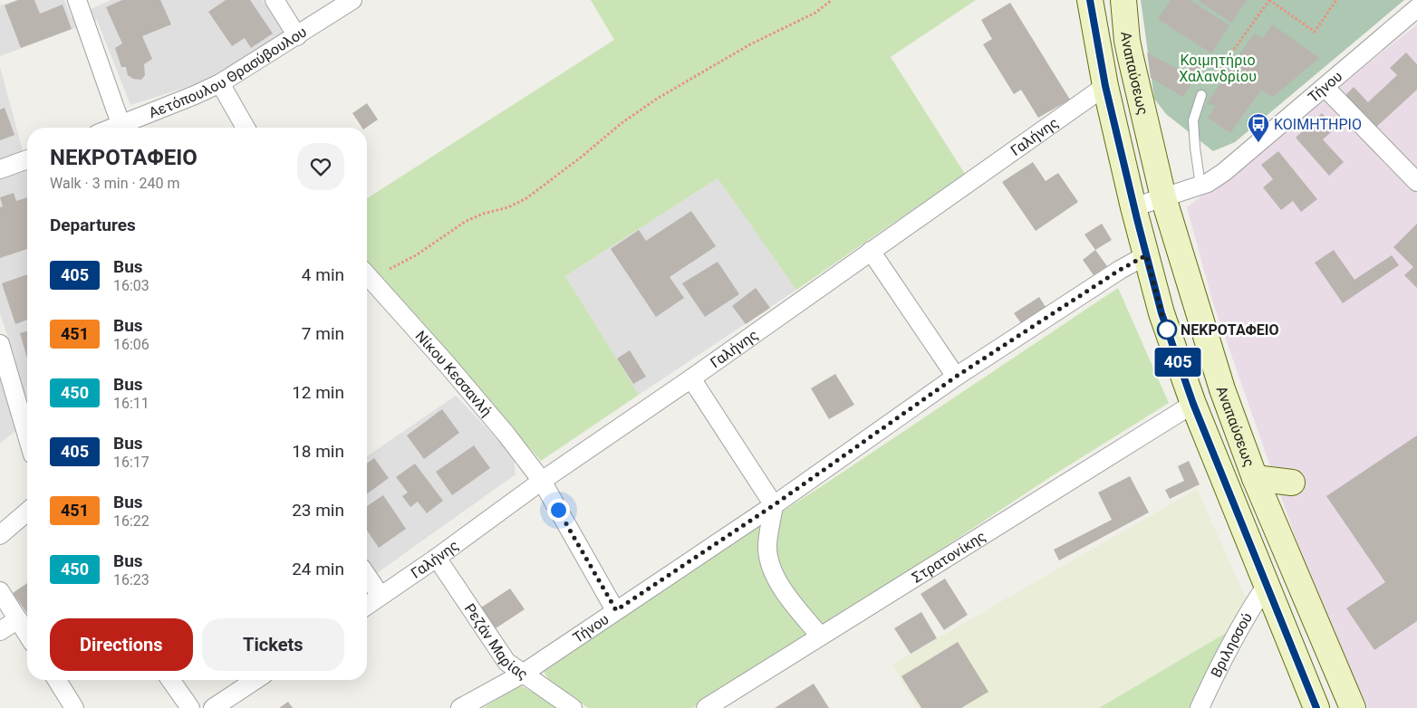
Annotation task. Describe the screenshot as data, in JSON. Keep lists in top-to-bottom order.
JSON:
{
  "streets": {
    "main road": ["Αναπαύσεως"],
    "street": [
      "Αετόπουλου Θρασύβουλου",
      "Τήνου",
      "Γαλήνης",
      "Νίκου Κεσσανλή",
      "Στρατονίκης",
      "Ρεζάν Μαρίας",
      "Βριλησσού"
    ]
  },
  "crossings": [
    ["Αναπαύσεως", "Τήνου"],
    ["Αναπαύσεως", "Γαλήνης"],
    ["Αναπαύσεως", "Στρατονίκης"],
    ["Αναπαύσεως", "Βριλησσού"],
    ["Τήνου", "Νίκου Κεσσανλή"],
    ["Τήνου", "Ρεζάν Μαρίας"],
    ["Γαλήνης", "Νίκου Κεσσανλή"],
    ["Γαλήνης", "Ρεζάν Μαρίας"]
  ],
  "parks": ["Κοιμητήριο Χαλανδρίου"],
  "places": {
    "bus stop": ["ΚΟΙΜΗΤΗΡΙΟ"],
    "other": ["ΝΕΚΡΟΤΑΦΕΙΟ"]
  },
  "lines": ["bus line 405"],
  "page": {
    "on_map": "405",
    "heading": [
      ["ΝΕΚΡΟΤΑΦΕΙΟ", "Walk · 3 min · 240 m"],
      "Departures"
    ],
    "list": [
      {
        "mark": "405",
        "name": "Bus",
        "note": "16:03",
        "value": "4 min"
      },
      {
        "mark": "451",
        "name": "Bus",
        "note": "16:06",
        "value": "7 min"
      },
      {
        "mark": "450",
        "name": "Bus",
        "note": "16:11",
        "value": "12 min"
      },
      {
        "mark": "405",
        "name": "Bus",
        "note": "16:17",
        "value": "18 min"
      },
      {
        "mark": "451",
        "name": "Bus",
        "note": "16:22",
        "value": "23 min"
      },
      {
        "mark": "450",
        "name": "Bus",
        "note": "16:23",
        "value": "24 min"
      }
    ],
    "buttons": ["Directions", "Tickets"]
  }
}
